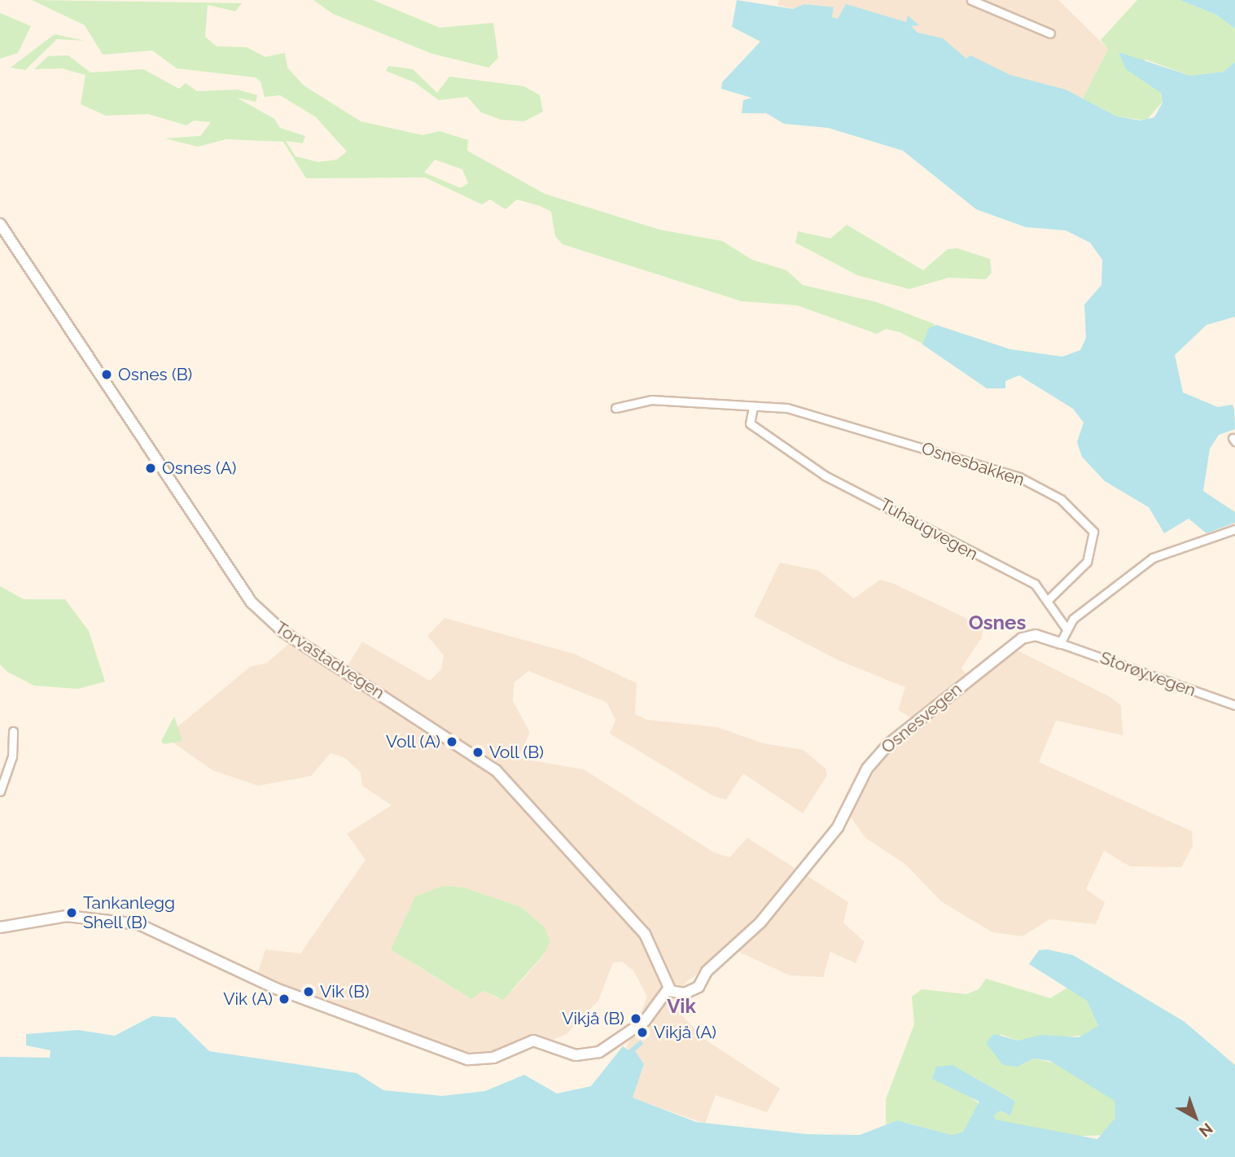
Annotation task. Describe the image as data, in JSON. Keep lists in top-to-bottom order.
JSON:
{
  "streets": {
    "main road": ["Torvastadvegen", "Osnesvegen"],
    "street": ["Osnesbakken", "Tuhaugvegen", "Storøyvegen"]
  },
  "crossings": [
    ["Osnesbakken", "Tuhaugvegen"],
    ["Torvastadvegen", "Osnesvegen"],
    ["Storøyvegen", "Osnesvegen"]
  ],
  "districts": ["Osnes", "Vik"],
  "places": [
    "Osnes (B)",
    "Osnes (A)",
    "Voll (A)",
    "Voll (B)",
    "Tankanlegg Shell (B)",
    "Vik (B)",
    "Vik (A)",
    "Vikjå (B)",
    "Vikjå (A)"
  ],
  "north": "bottom right"
}
